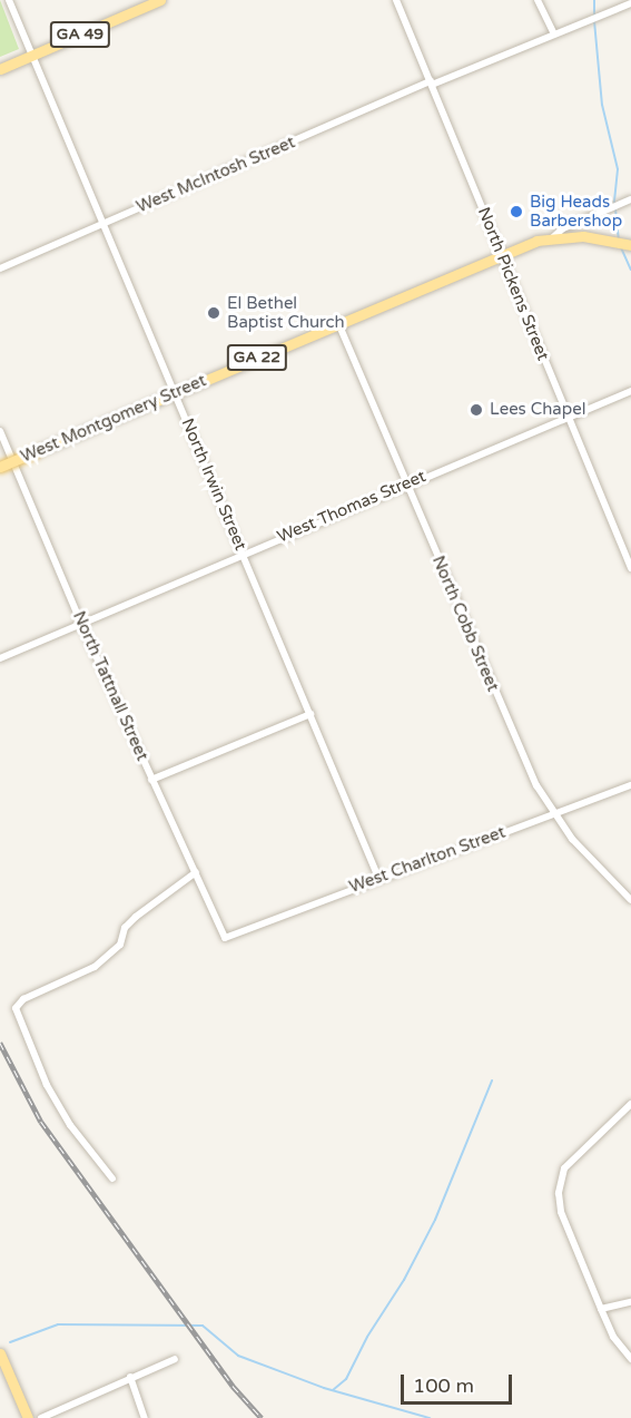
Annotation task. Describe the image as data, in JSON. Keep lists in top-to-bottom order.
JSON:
{
  "streets": {
    "main road": ["GA 49", "GA 22", "West Montgomery Street"],
    "street": [
      "West McIntosh Street",
      "North Pickens Street",
      "North Irwin Street",
      "West Thomas Street",
      "North Cobb Street",
      "North Tattnall Street",
      "West Charlton Street"
    ]
  },
  "crossings": [
    ["GA 49", "North Irwin Street"],
    ["West McIntosh Street", "North Pickens Street"],
    ["West McIntosh Street", "North Irwin Street"],
    ["North Pickens Street", "West Montgomery Street"],
    ["North Pickens Street", "West Thomas Street"],
    ["GA 22", "West Montgomery Street"],
    ["West Montgomery Street", "North Irwin Street"],
    ["West Montgomery Street", "North Cobb Street"],
    ["North Irwin Street", "West Thomas Street"],
    ["North Irwin Street", "West Charlton Street"],
    ["West Thomas Street", "North Cobb Street"],
    ["West Thomas Street", "North Tattnall Street"],
    ["North Cobb Street", "West Charlton Street"],
    ["North Tattnall Street", "West Charlton Street"]
  ],
  "places": ["Big Heads Barbershop", "El Bethel Baptist Church", "Lees Chapel"],
  "scale_bar": "100 m"
}
